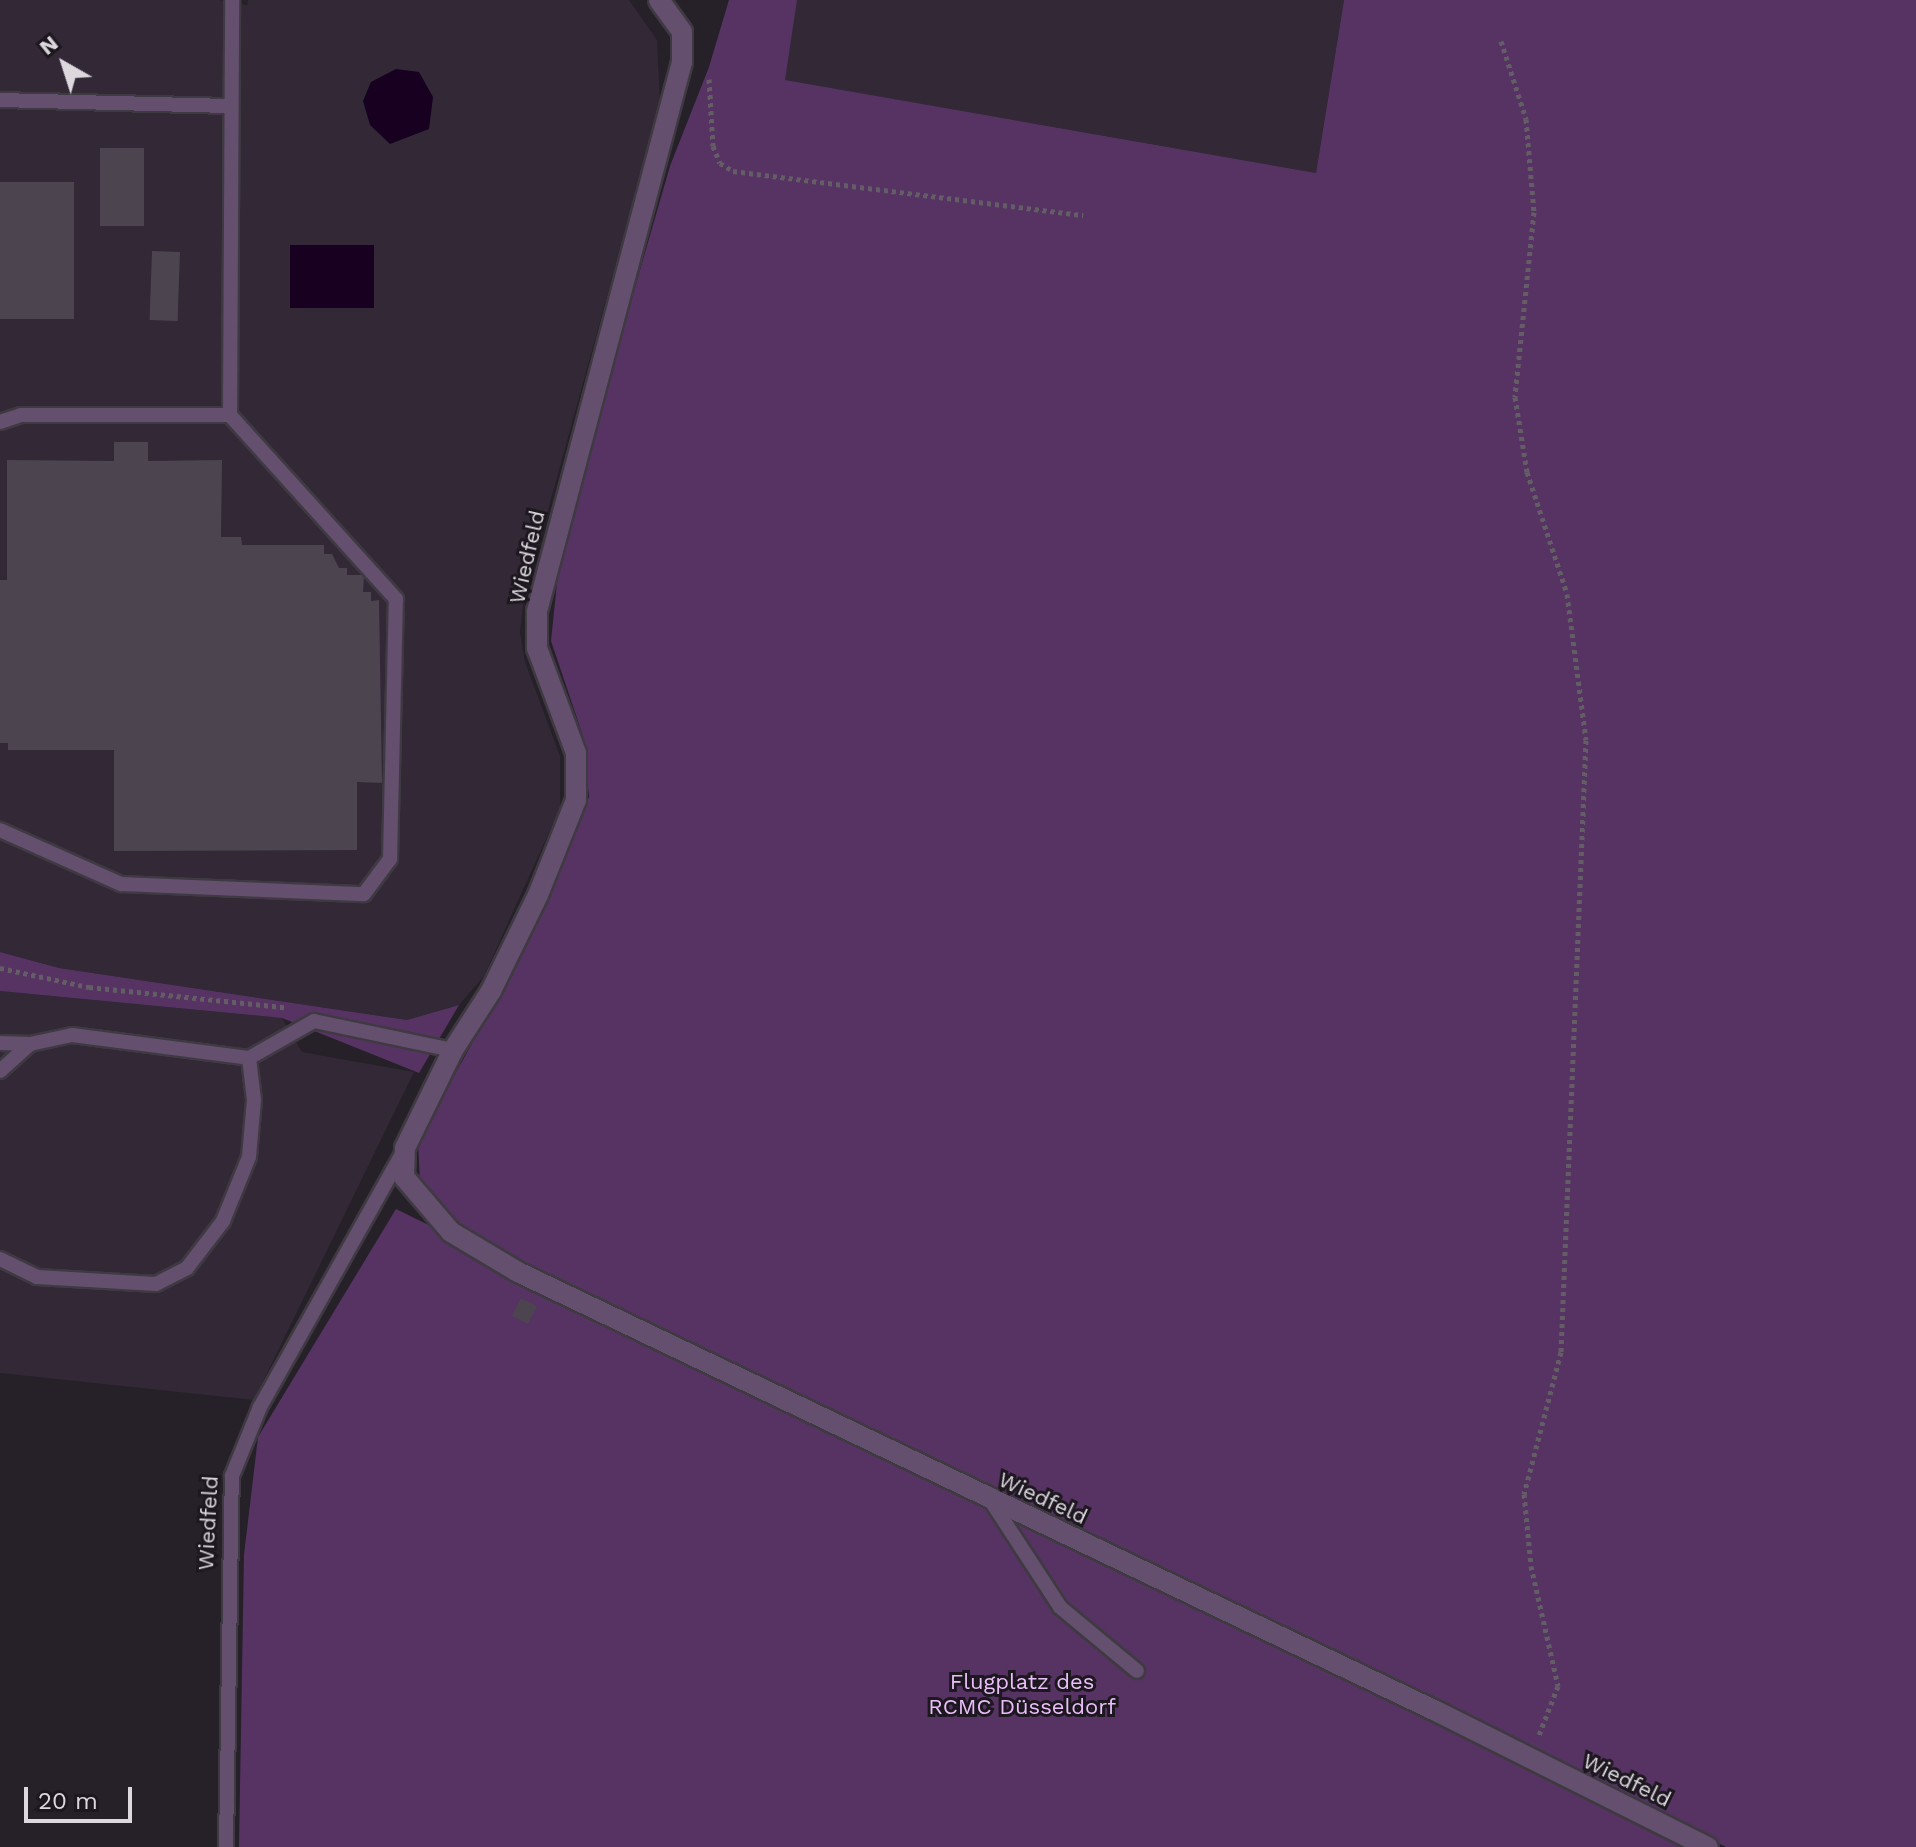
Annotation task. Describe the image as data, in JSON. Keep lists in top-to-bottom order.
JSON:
{
  "streets": {
    "street": ["Wiedfeld"]
  },
  "parks": ["Flugplatz des RCMC Düsseldorf"],
  "scale_bar": "20 m",
  "north": "top left"
}
